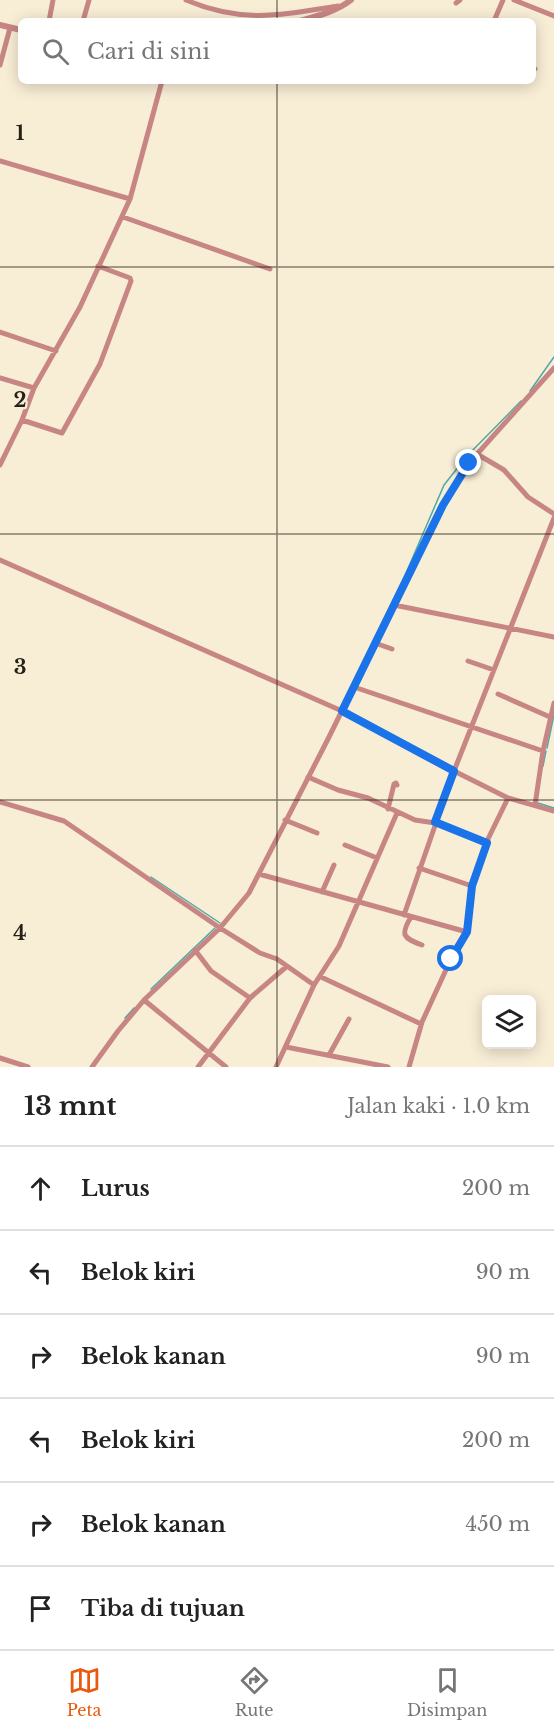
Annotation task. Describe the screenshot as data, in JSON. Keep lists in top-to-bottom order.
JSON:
{
  "page": {
    "search": "Cari di sini",
    "heading": ["13 mnt", "Jalan kaki · 1.0 km"],
    "list": [
      ["Lurus", "200 m"],
      ["Belok kiri", "90 m"],
      ["Belok kanan", "90 m"],
      ["Belok kiri", "200 m"],
      ["Belok kanan", "450 m"],
      "Tiba di tujuan"
    ],
    "nav": ["Peta", "Rute", "Disimpan"]
  },
  "grid": {
    "rows": [
      "1",
      "2",
      "3",
      "4"
    ]
  }
}
